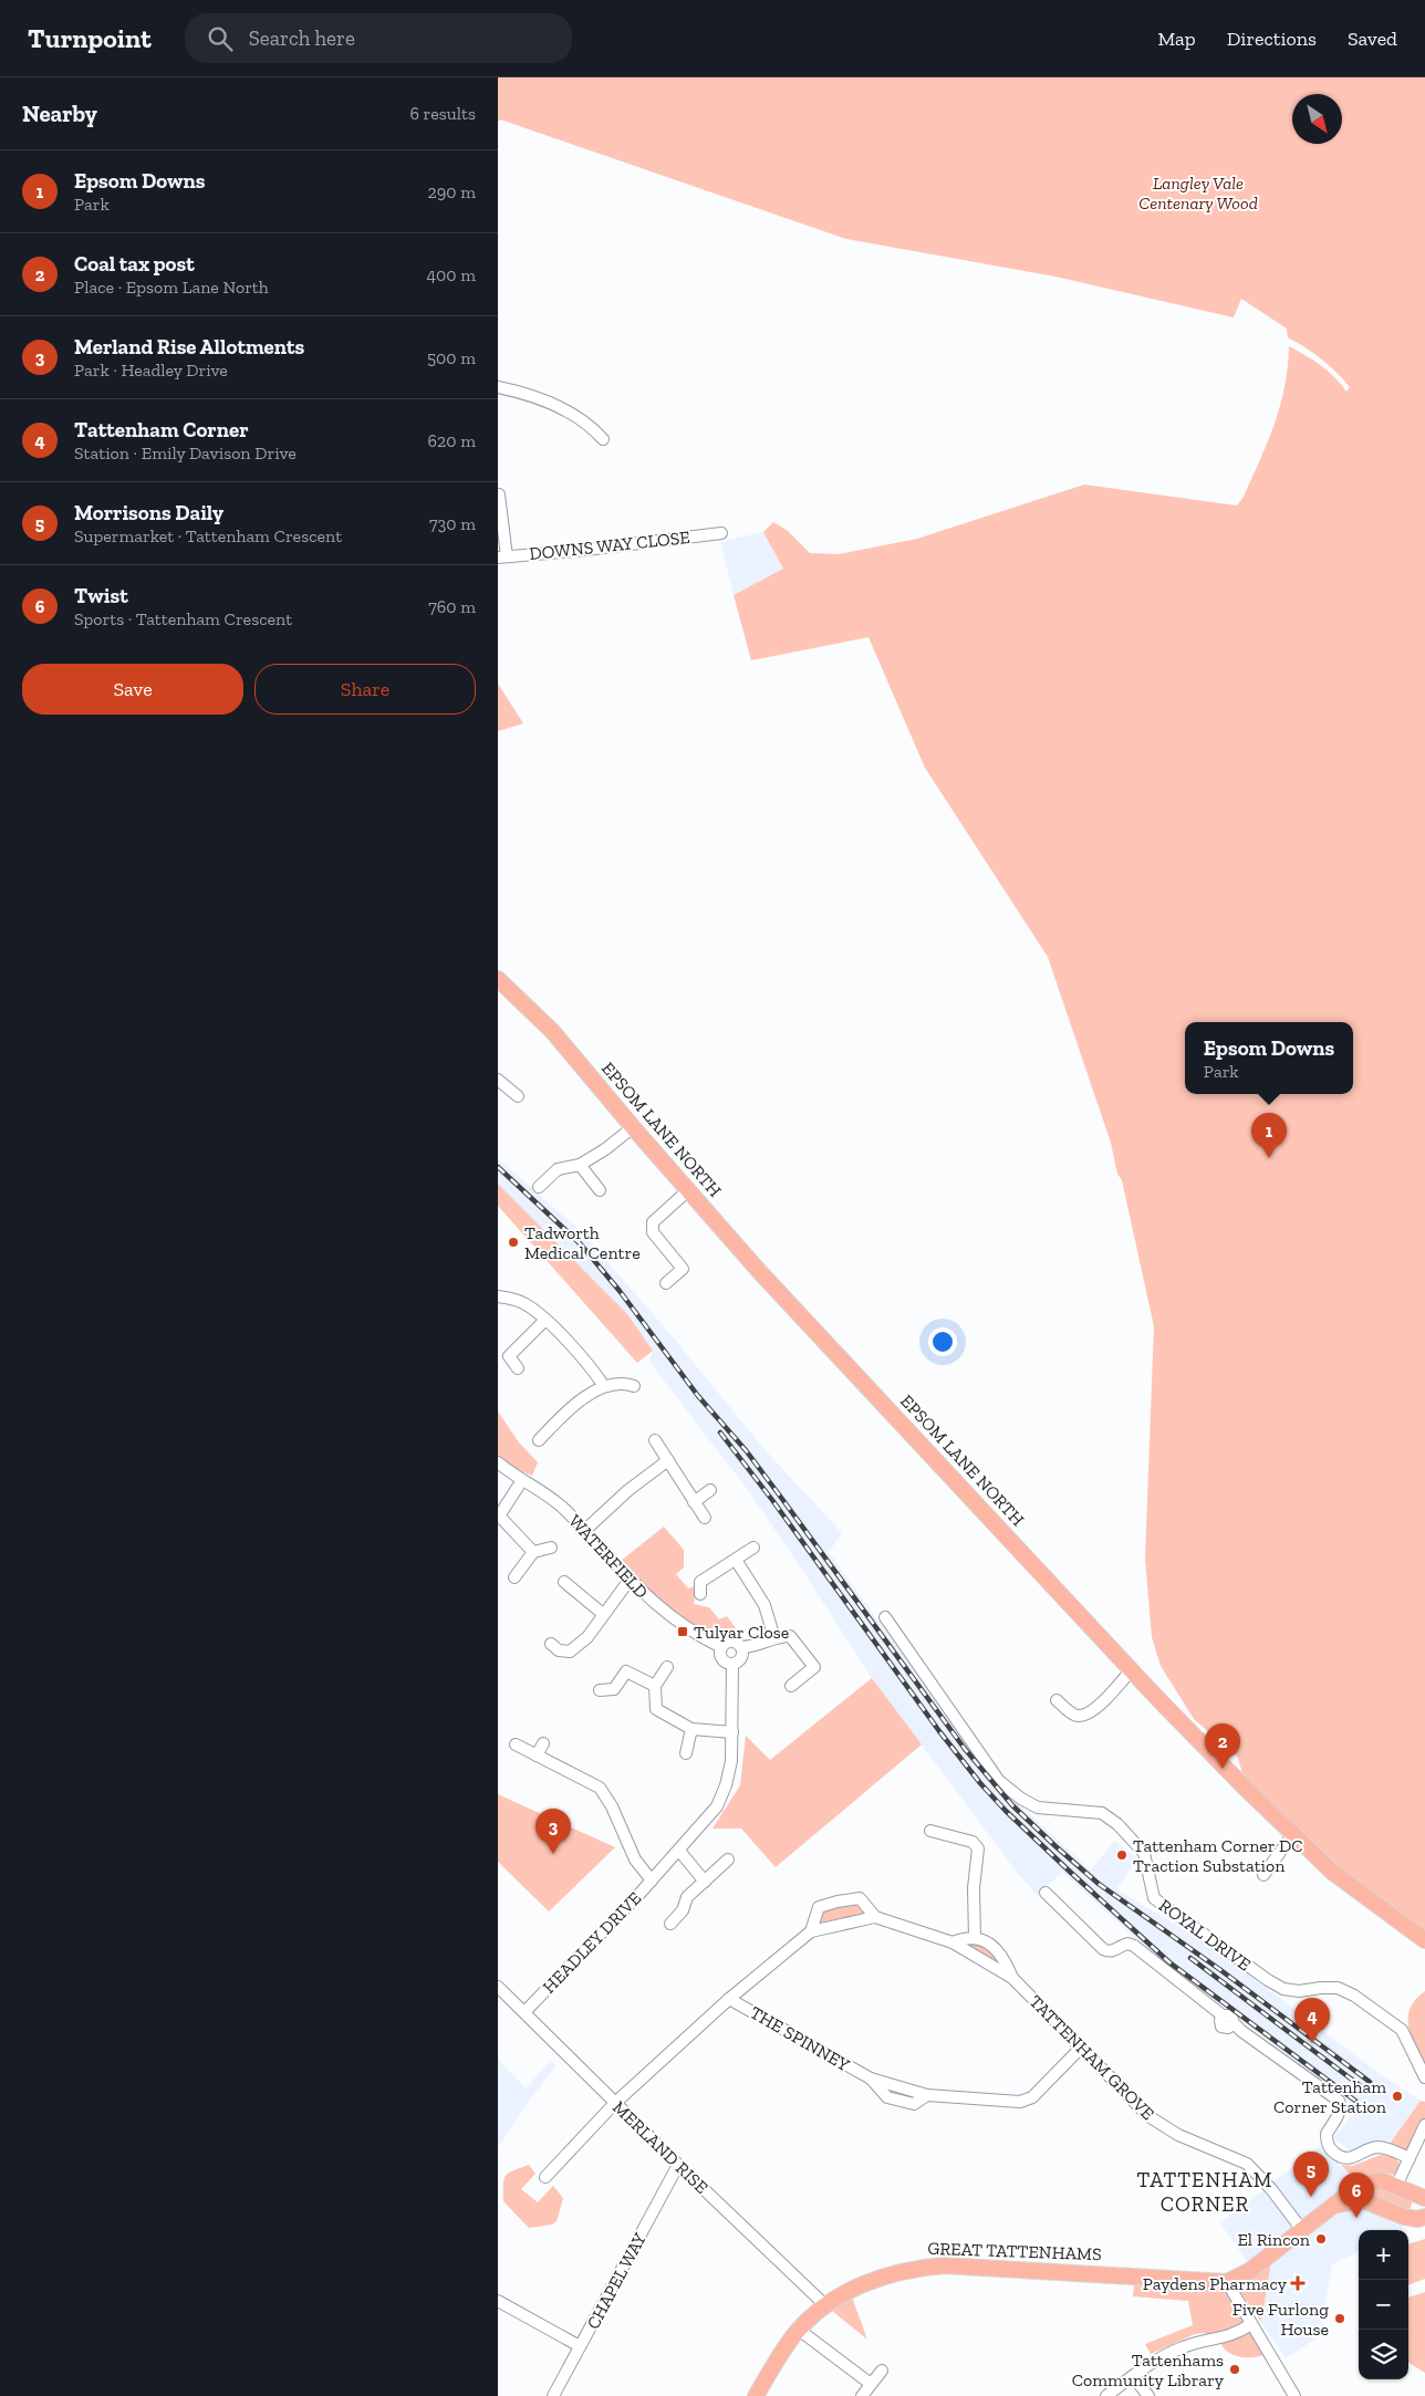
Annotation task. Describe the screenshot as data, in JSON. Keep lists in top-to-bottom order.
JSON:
{
  "streets": {
    "main road": ["EPSOM LANE NORTH", "GREAT TATTENHAMS"],
    "street": [
      "DOWNS WAY CLOSE",
      "WATERFIELD",
      "ROYAL DRIVE",
      "HEADLEY DRIVE",
      "THE SPINNEY",
      "TATTENHAM GROVE",
      "MERLAND RISE",
      "CHAPEL WAY"
    ]
  },
  "crossings": [
    ["HEADLEY DRIVE", "MERLAND RISE"],
    ["THE SPINNEY", "TATTENHAM GROVE"],
    ["TATTENHAM GROVE", "MERLAND RISE"],
    ["MERLAND RISE", "GREAT TATTENHAMS"],
    ["MERLAND RISE", "CHAPEL WAY"]
  ],
  "districts": ["TATTENHAM CORNER"],
  "parks": ["Langley Vale Centenary Wood"],
  "places": {
    "other": [
      "Tadworth Medical Centre",
      "Tattenham Corner DC Traction Substation",
      "Tattenham Corner Station",
      "El Rincon",
      "Five Furlong House",
      "Tattenhams Community Library"
    ],
    "transit": ["Tulyar Close"],
    "health": ["Paydens Pharmacy"]
  },
  "north": "bottom right",
  "page": {
    "header": "Turnpoint",
    "search": "Search here",
    "nav": ["Map", "Directions", "Saved"],
    "heading": ["Nearby", "6 results"],
    "list": [
      {
        "mark": "1",
        "name": "Epsom Downs",
        "note": "Park",
        "value": "290 m"
      },
      {
        "mark": "2",
        "name": "Coal tax post",
        "note": "Place · Epsom Lane North",
        "value": "400 m"
      },
      {
        "mark": "3",
        "name": "Merland Rise Allotments",
        "note": "Park · Headley Drive",
        "value": "500 m"
      },
      {
        "mark": "4",
        "name": "Tattenham Corner",
        "note": "Station · Emily Davison Drive",
        "value": "620 m"
      },
      {
        "mark": "5",
        "name": "Morrisons Daily",
        "note": "Supermarket · Tattenham Crescent",
        "value": "730 m"
      },
      {
        "mark": "6",
        "name": "Twist",
        "note": "Sports · Tattenham Crescent",
        "value": "760 m"
      }
    ],
    "buttons": ["Save", "Share"],
    "popup": ["Epsom Downs", "Park"],
    "pins": [
      "1",
      "2",
      "3",
      "4",
      "5",
      "6"
    ],
    "map_buttons": ["+", "−"]
  }
}
